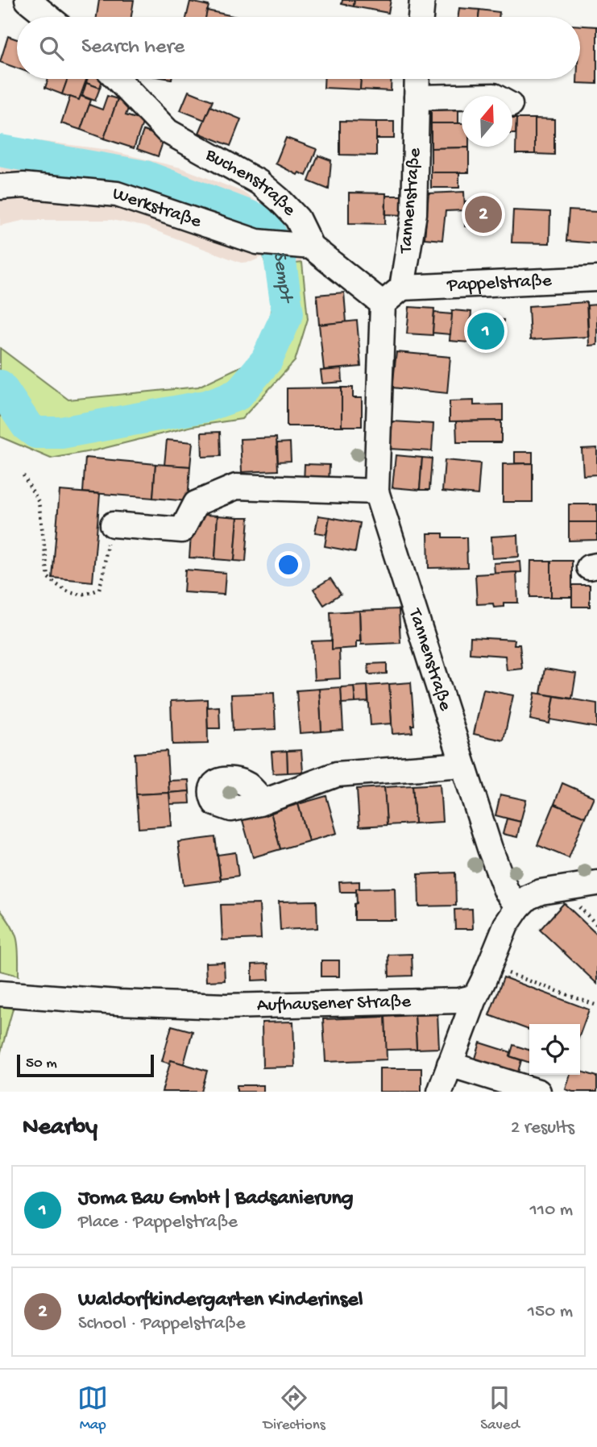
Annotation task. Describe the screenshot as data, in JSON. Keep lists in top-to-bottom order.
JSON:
{
  "streets": {
    "street": [
      "Buchenstraße",
      "Tannenstraße",
      "Werkstraße",
      "Pappelstraße",
      "Aufhausener Straße"
    ]
  },
  "crossings": [
    ["Buchenstraße", "Tannenstraße"],
    ["Buchenstraße", "Werkstraße"],
    ["Tannenstraße", "Pappelstraße"]
  ],
  "water": ["Sempt"],
  "scale_bar": "50 m",
  "north": "top",
  "page": {
    "search": "Search here",
    "pins": ["2", "1"],
    "scale": "50 m",
    "heading": ["Nearby", "2 results"],
    "list": [
      {
        "mark": "1",
        "name": "Joma Bau GmbH | Badsanierung",
        "note": "Place · Pappelstraße",
        "value": "110 m"
      },
      {
        "mark": "2",
        "name": "Waldorfkindergarten Kinderinsel",
        "note": "School · Pappelstraße",
        "value": "150 m"
      }
    ],
    "nav": ["Map", "Directions", "Saved"]
  }
}
